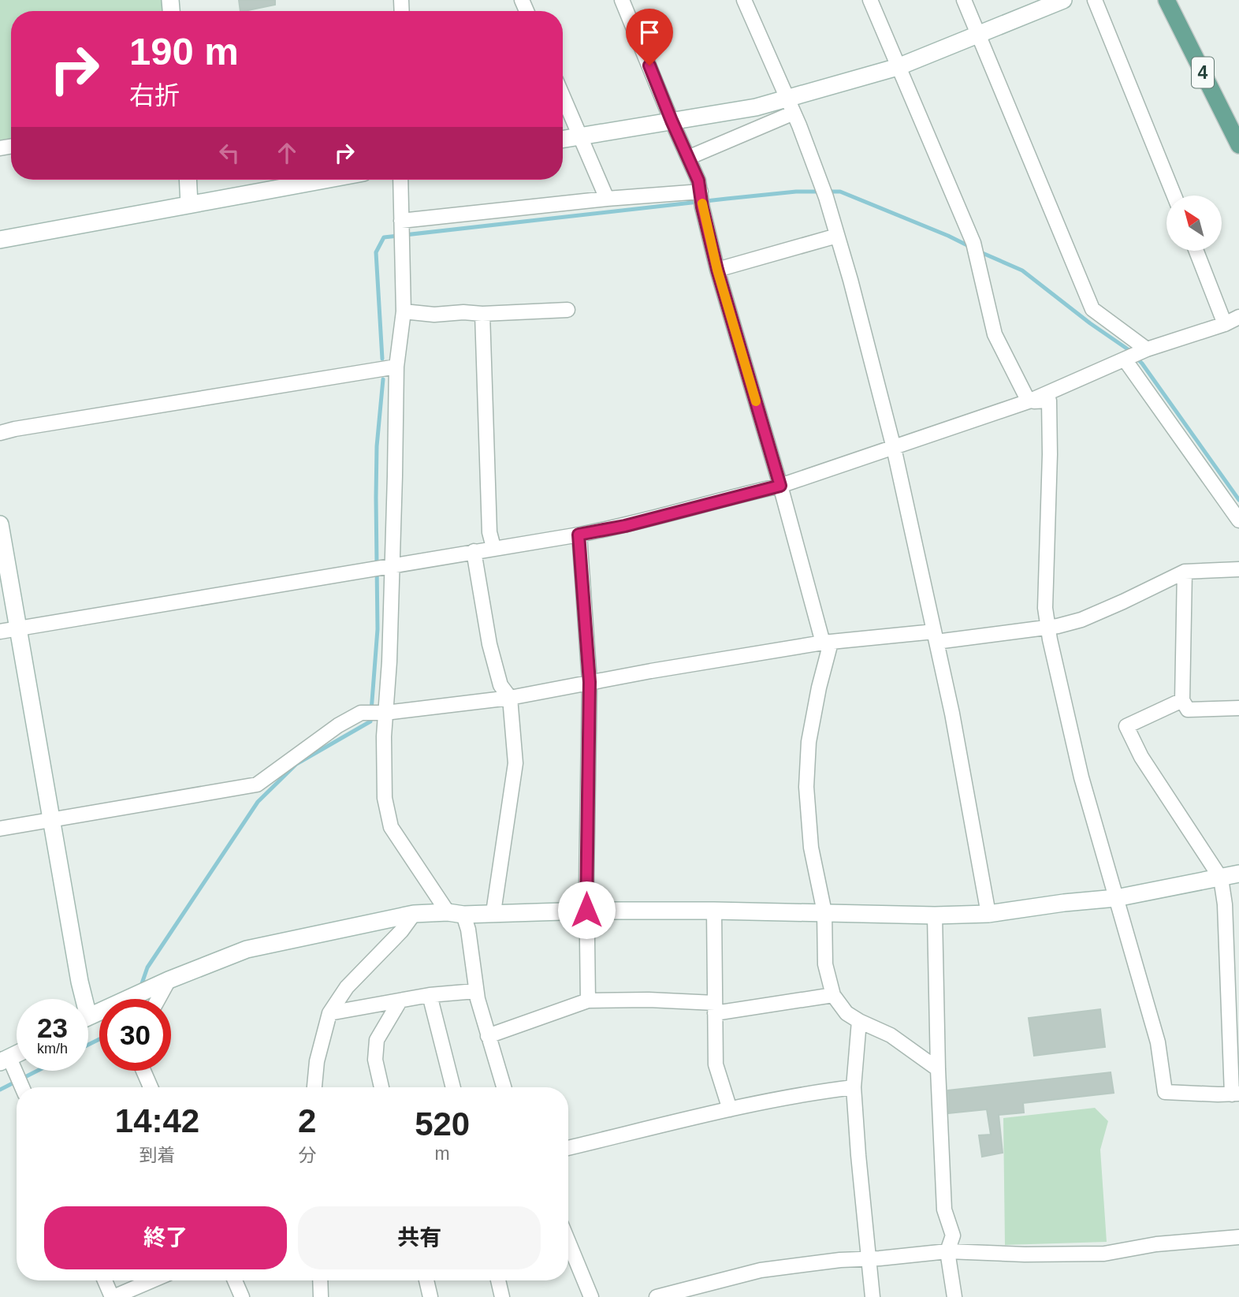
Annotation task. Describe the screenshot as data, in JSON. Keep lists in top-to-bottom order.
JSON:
{
  "streets": {
    "main road": ["4"]
  },
  "north": "top left",
  "page": {
    "turn": ["190 m", "右折"],
    "speed": "23 km/h",
    "limit": "30",
    "eta": [
      "14:42",
      "到着",
      "2",
      "分",
      "520",
      "m"
    ],
    "buttons": ["終了", "共有"]
  }
}
